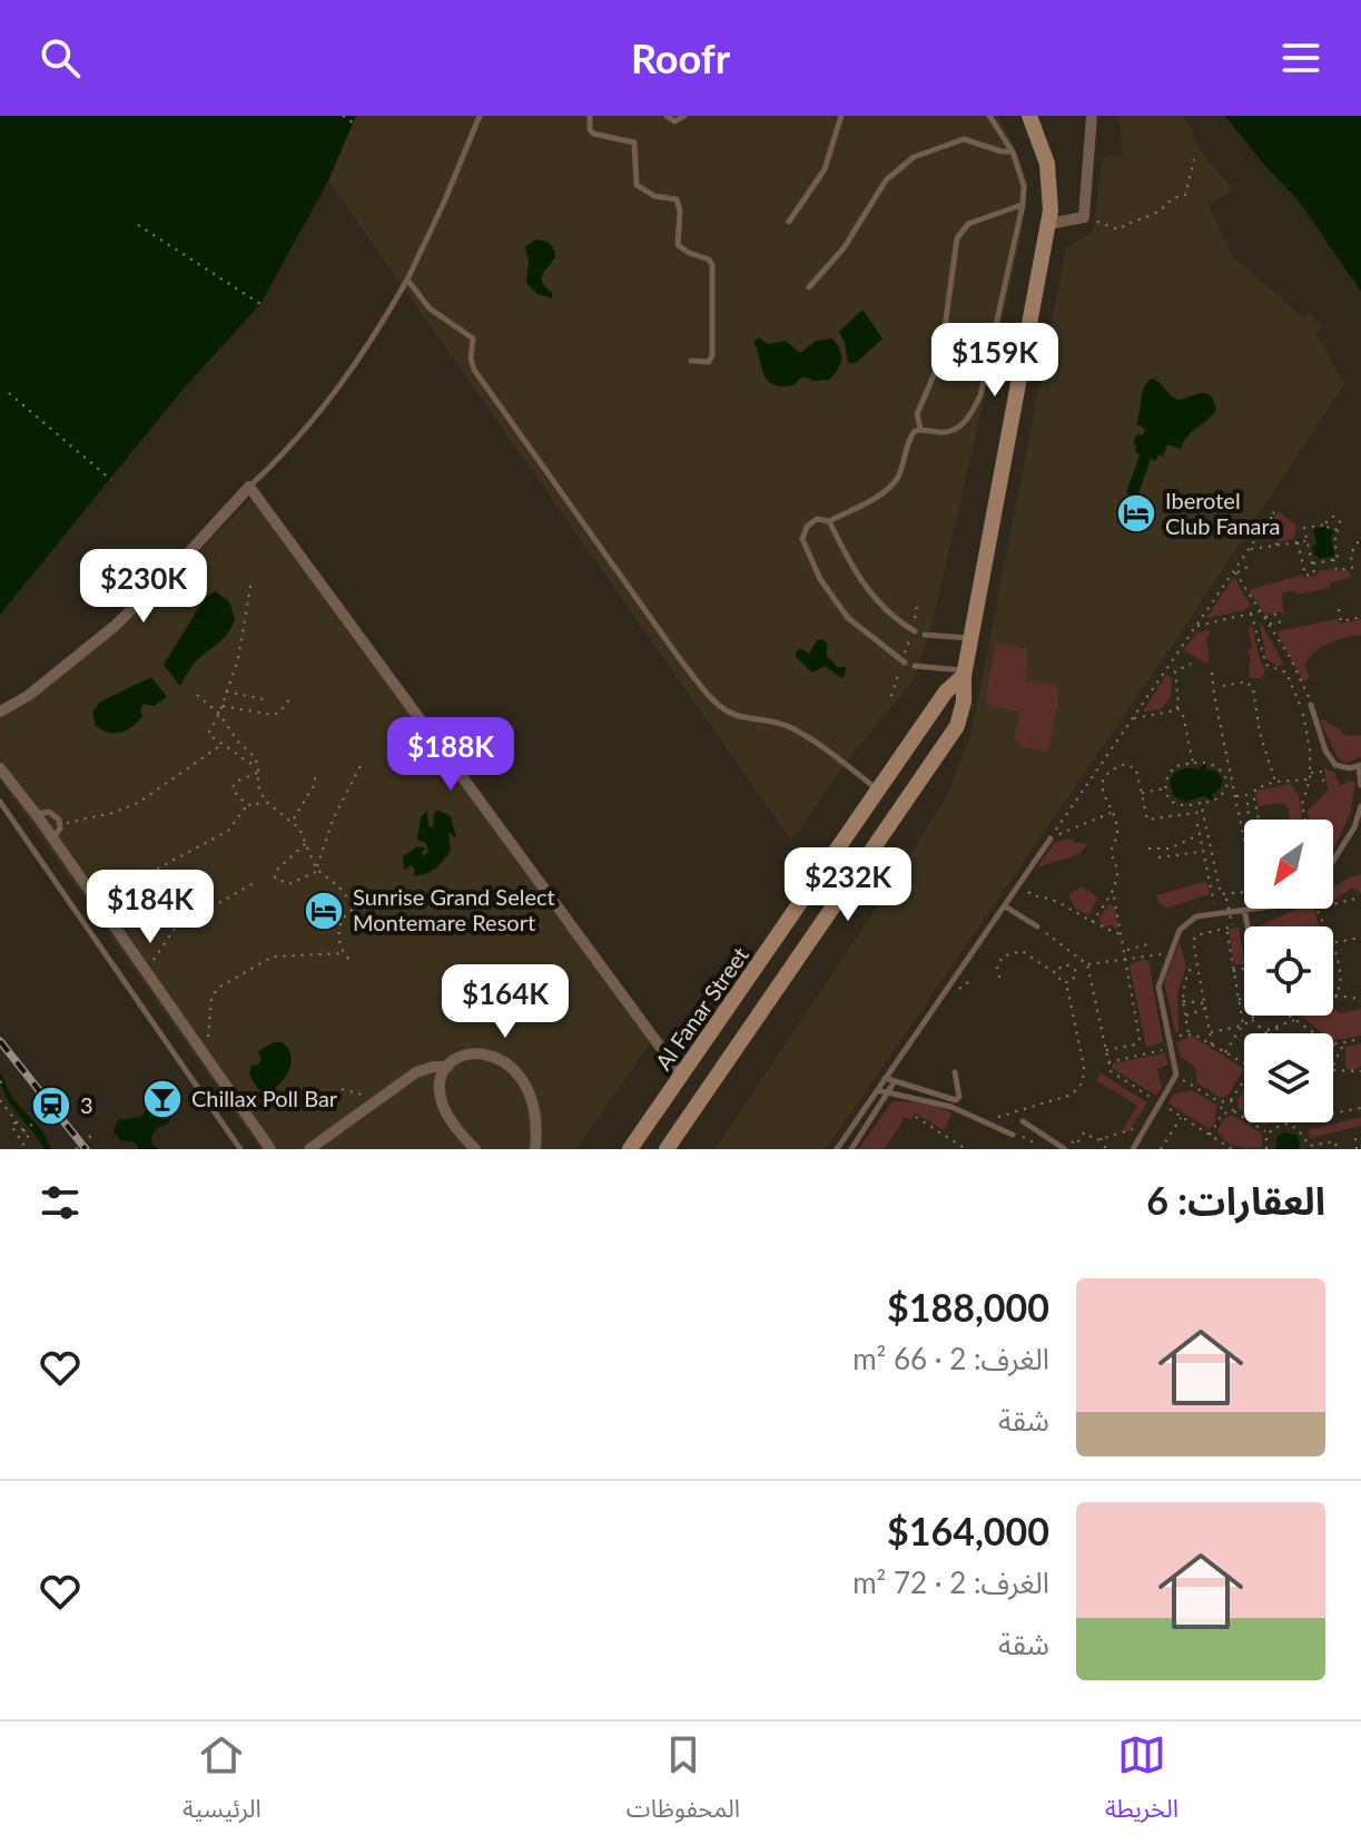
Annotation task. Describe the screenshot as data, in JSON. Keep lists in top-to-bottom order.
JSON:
{
  "streets": {
    "main road": ["Al Fanar Street"]
  },
  "places": {
    "hotel": ["Iberotel Club Fanara", "Sunrise Grand Select Montemare Resort"],
    "bar": ["Chillax Poll Bar"],
    "station": ["3"]
  },
  "north": "bottom left",
  "page": {
    "header": "Roofr",
    "price": [
      "$159K",
      "$230K",
      "$188K",
      "$232K",
      "$184K",
      "$164K"
    ],
    "heading": "العقارات: 6",
    "list": [
      {
        "name": "$188,000",
        "note": "الغرف: 2 · 66 m² · شقة"
      },
      {
        "name": "$164,000",
        "note": "الغرف: 2 · 72 m² · شقة"
      }
    ],
    "tabs": ["الخريطة", "المحفوظات", "الرئيسية"]
  }
}
